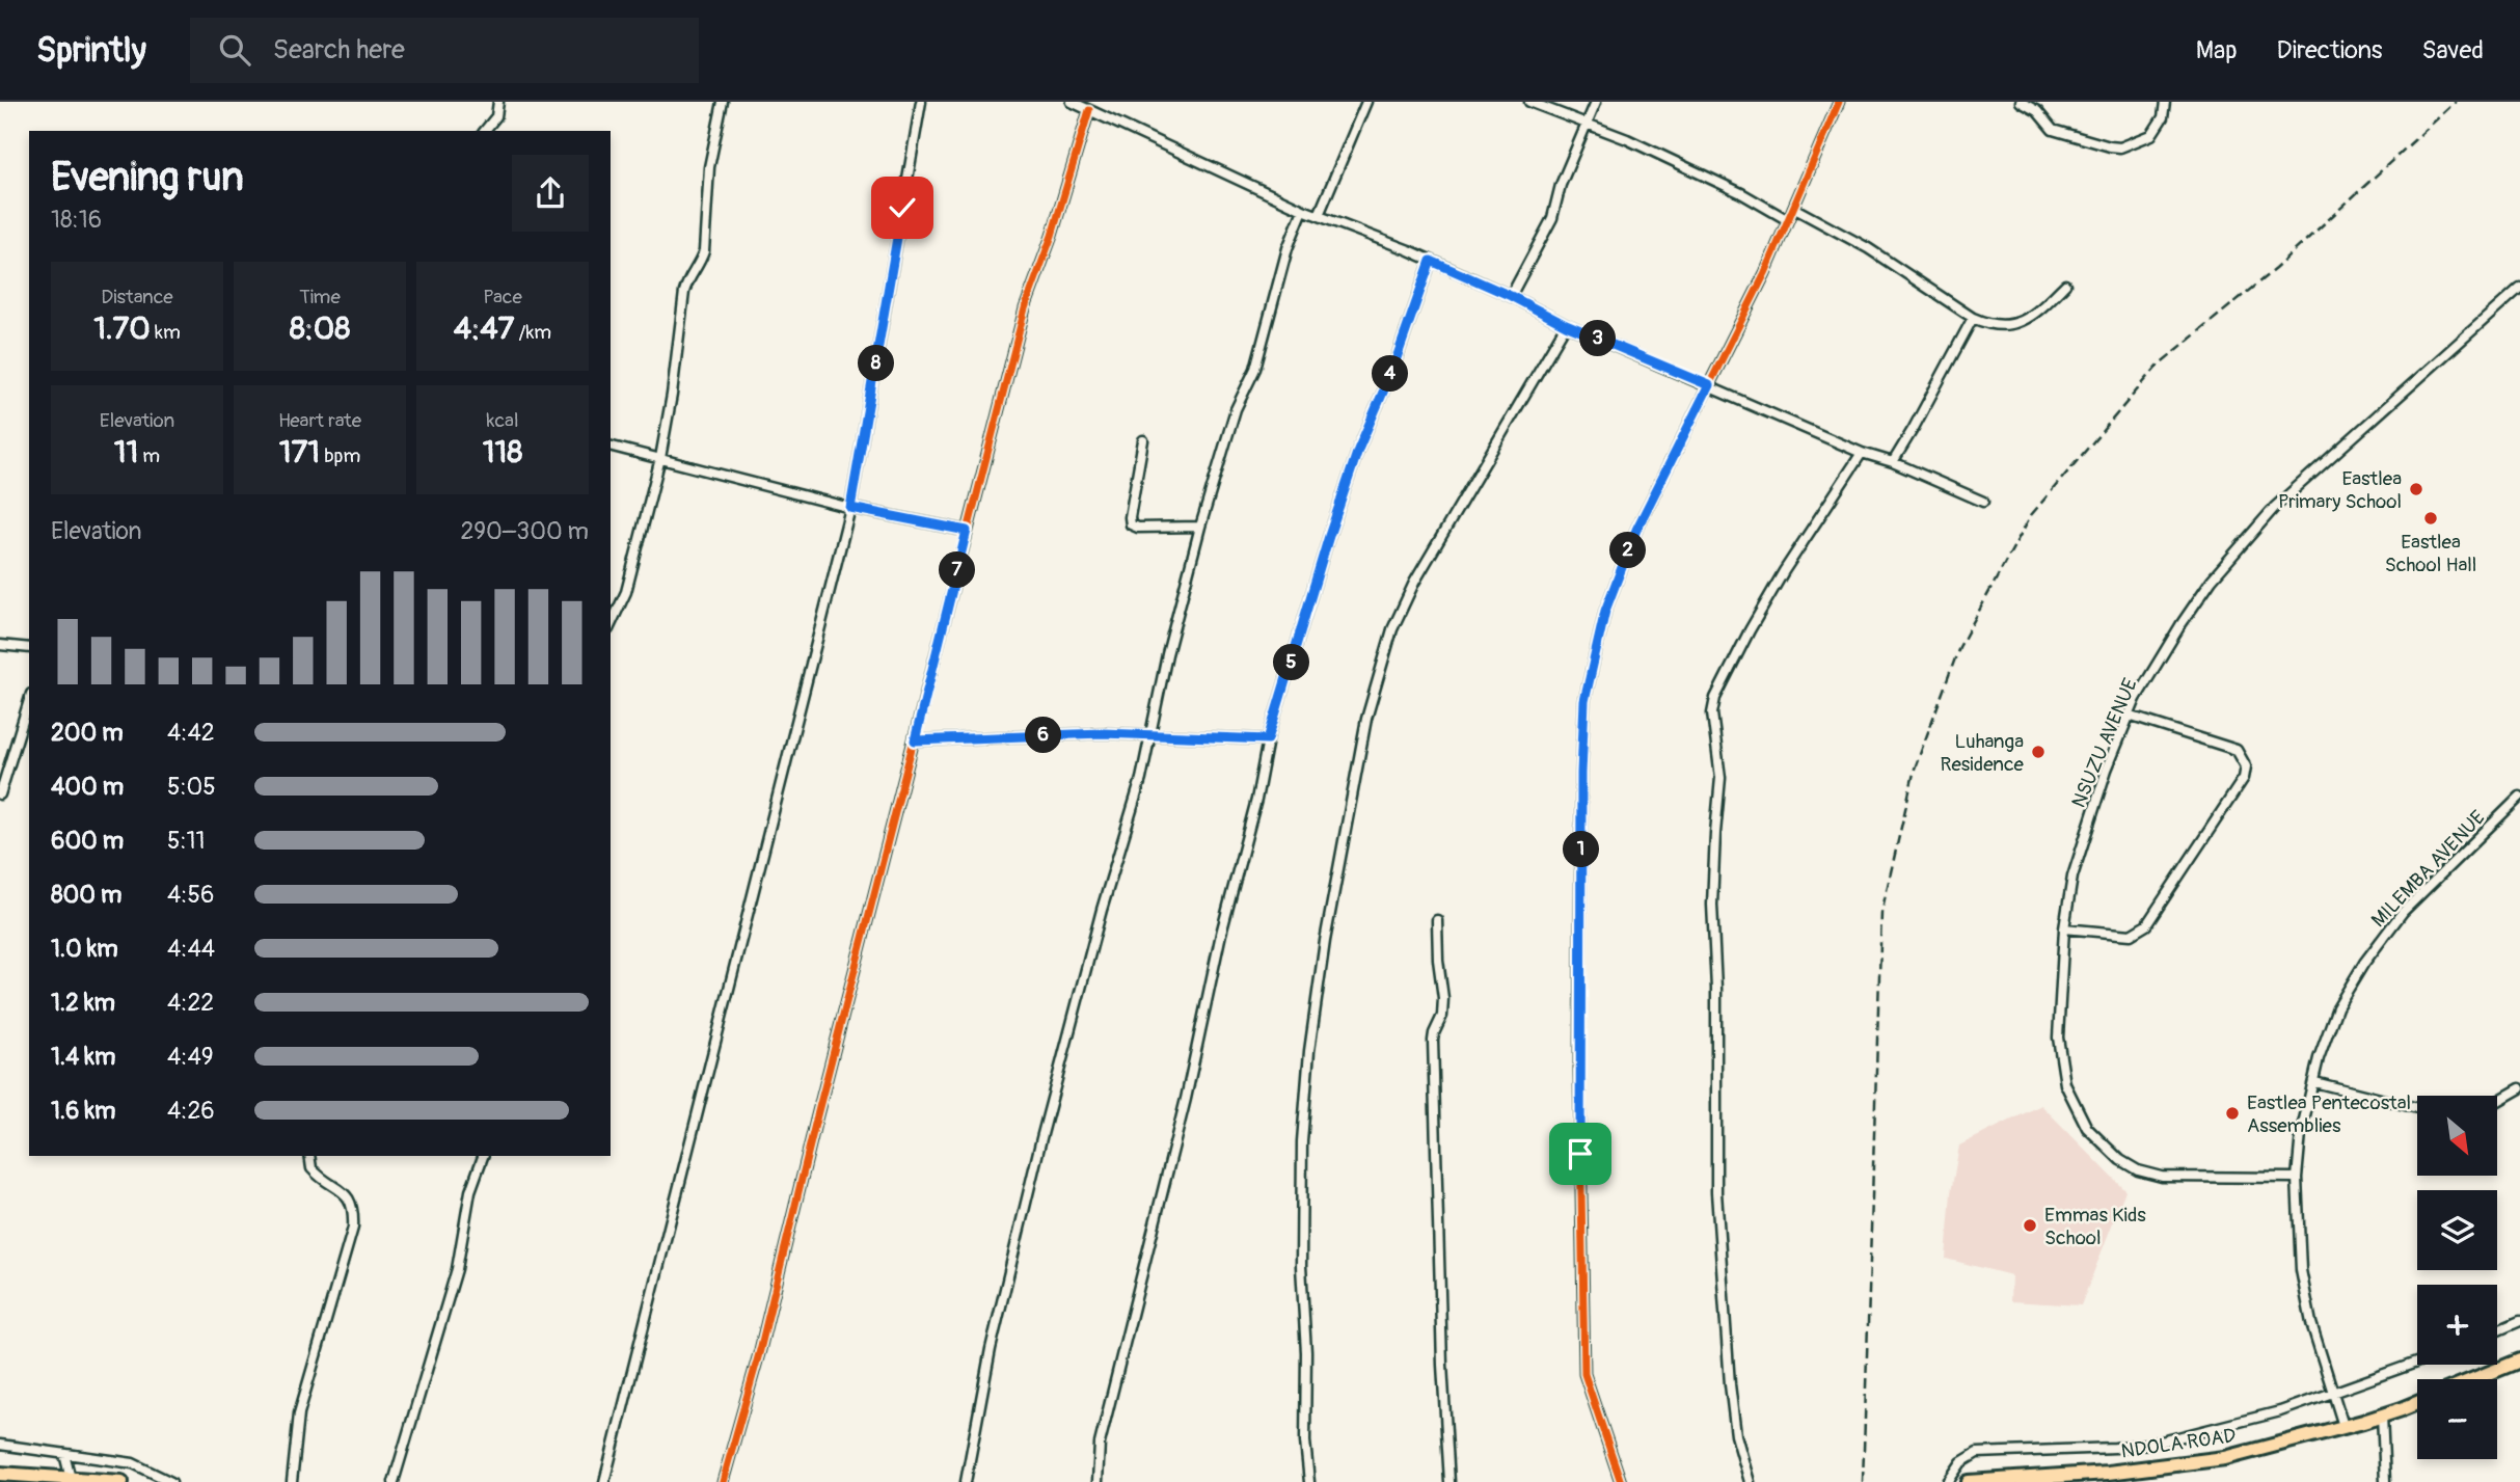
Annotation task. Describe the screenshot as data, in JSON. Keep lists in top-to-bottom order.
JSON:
{
  "streets": {
    "main road": ["NDOLA ROAD"],
    "street": ["NSUZU AVENUE", "MILEMBA AVENUE"]
  },
  "crossings": [
    ["NSUZU AVENUE", "MILEMBA AVENUE"],
    ["MILEMBA AVENUE", "NDOLA ROAD"]
  ],
  "places": [
    "Eastlea Primary School",
    "Eastlea School Hall",
    "Luhanga Residence",
    "Eastlea Pentecostal Assemblies",
    "Emmas Kids School"
  ],
  "north": "bottom right",
  "page": {
    "header": "Sprintly",
    "search": "Search here",
    "nav": ["Map", "Directions", "Saved"],
    "heading": ["Evening run", "18:16"],
    "stats": [
      ["Distance", "1.70 km"],
      ["Time", "8:08"],
      ["Pace", "4:47 /km"],
      ["Elevation", "11 m"],
      ["Heart rate", "171 bpm"],
      ["kcal", "118"]
    ],
    "pins": [
      "3",
      "8",
      "4",
      "2",
      "7",
      "5",
      "6",
      "1"
    ],
    "chart": ["Elevation", "290–300 m"],
    "list": [
      {
        "name": "200 m",
        "note": "4:42"
      },
      {
        "name": "400 m",
        "note": "5:05"
      },
      {
        "name": "600 m",
        "note": "5:11"
      },
      {
        "name": "800 m",
        "note": "4:56"
      },
      {
        "name": "1.0 km",
        "note": "4:44"
      },
      {
        "name": "1.2 km",
        "note": "4:22"
      },
      {
        "name": "1.4 km",
        "note": "4:49"
      },
      {
        "name": "1.6 km",
        "note": "4:26"
      }
    ],
    "map_buttons": ["+", "−"]
  }
}
